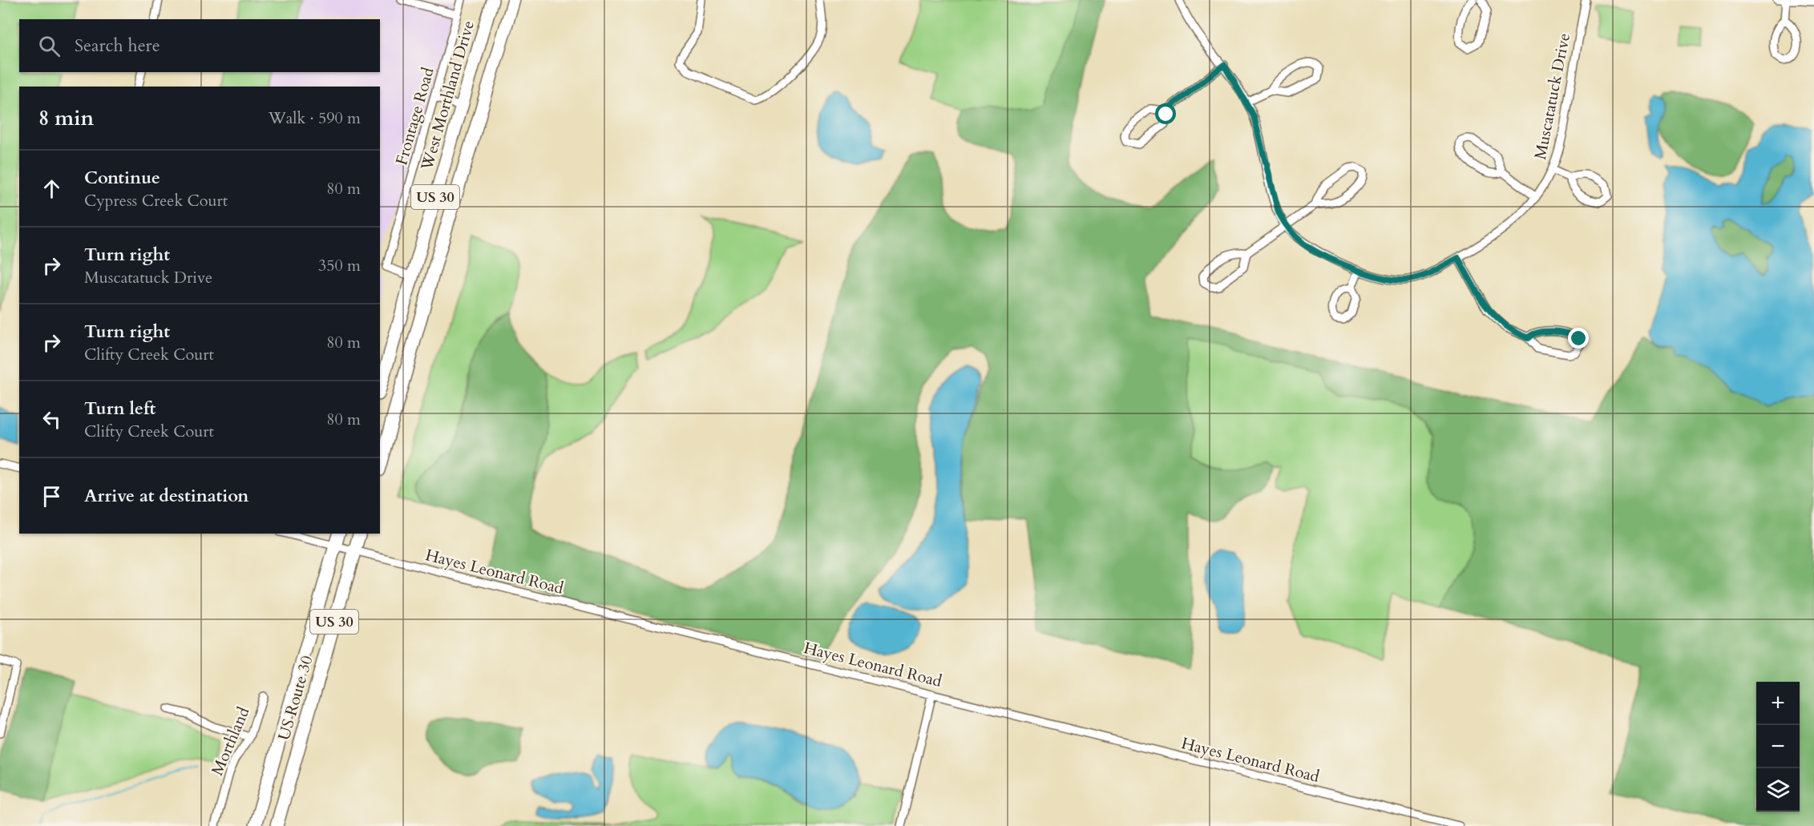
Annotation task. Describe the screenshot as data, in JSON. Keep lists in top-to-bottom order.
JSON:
{
  "streets": {
    "highway": ["West Morthland Drive", "US 30", "US Route 30"],
    "street": [
      "Muscatatuck Drive",
      "Frontage Road",
      "Hayes Leonard Road",
      "Morthland"
    ]
  },
  "crossings": [
    ["West Morthland Drive", "Frontage Road"],
    ["US 30", "Hayes Leonard Road"],
    ["US 30", "US Route 30"],
    ["Hayes Leonard Road", "US Route 30"]
  ],
  "page": {
    "search": "Search here",
    "heading": ["8 min", "Walk · 590 m"],
    "list": [
      ["Continue", "Cypress Creek Court", "80 m"],
      ["Turn right", "Muscatatuck Drive", "350 m"],
      ["Turn right", "Clifty Creek Court", "80 m"],
      ["Turn left", "Clifty Creek Court", "80 m"],
      "Arrive at destination"
    ],
    "map_buttons": ["+", "−"]
  }
}
